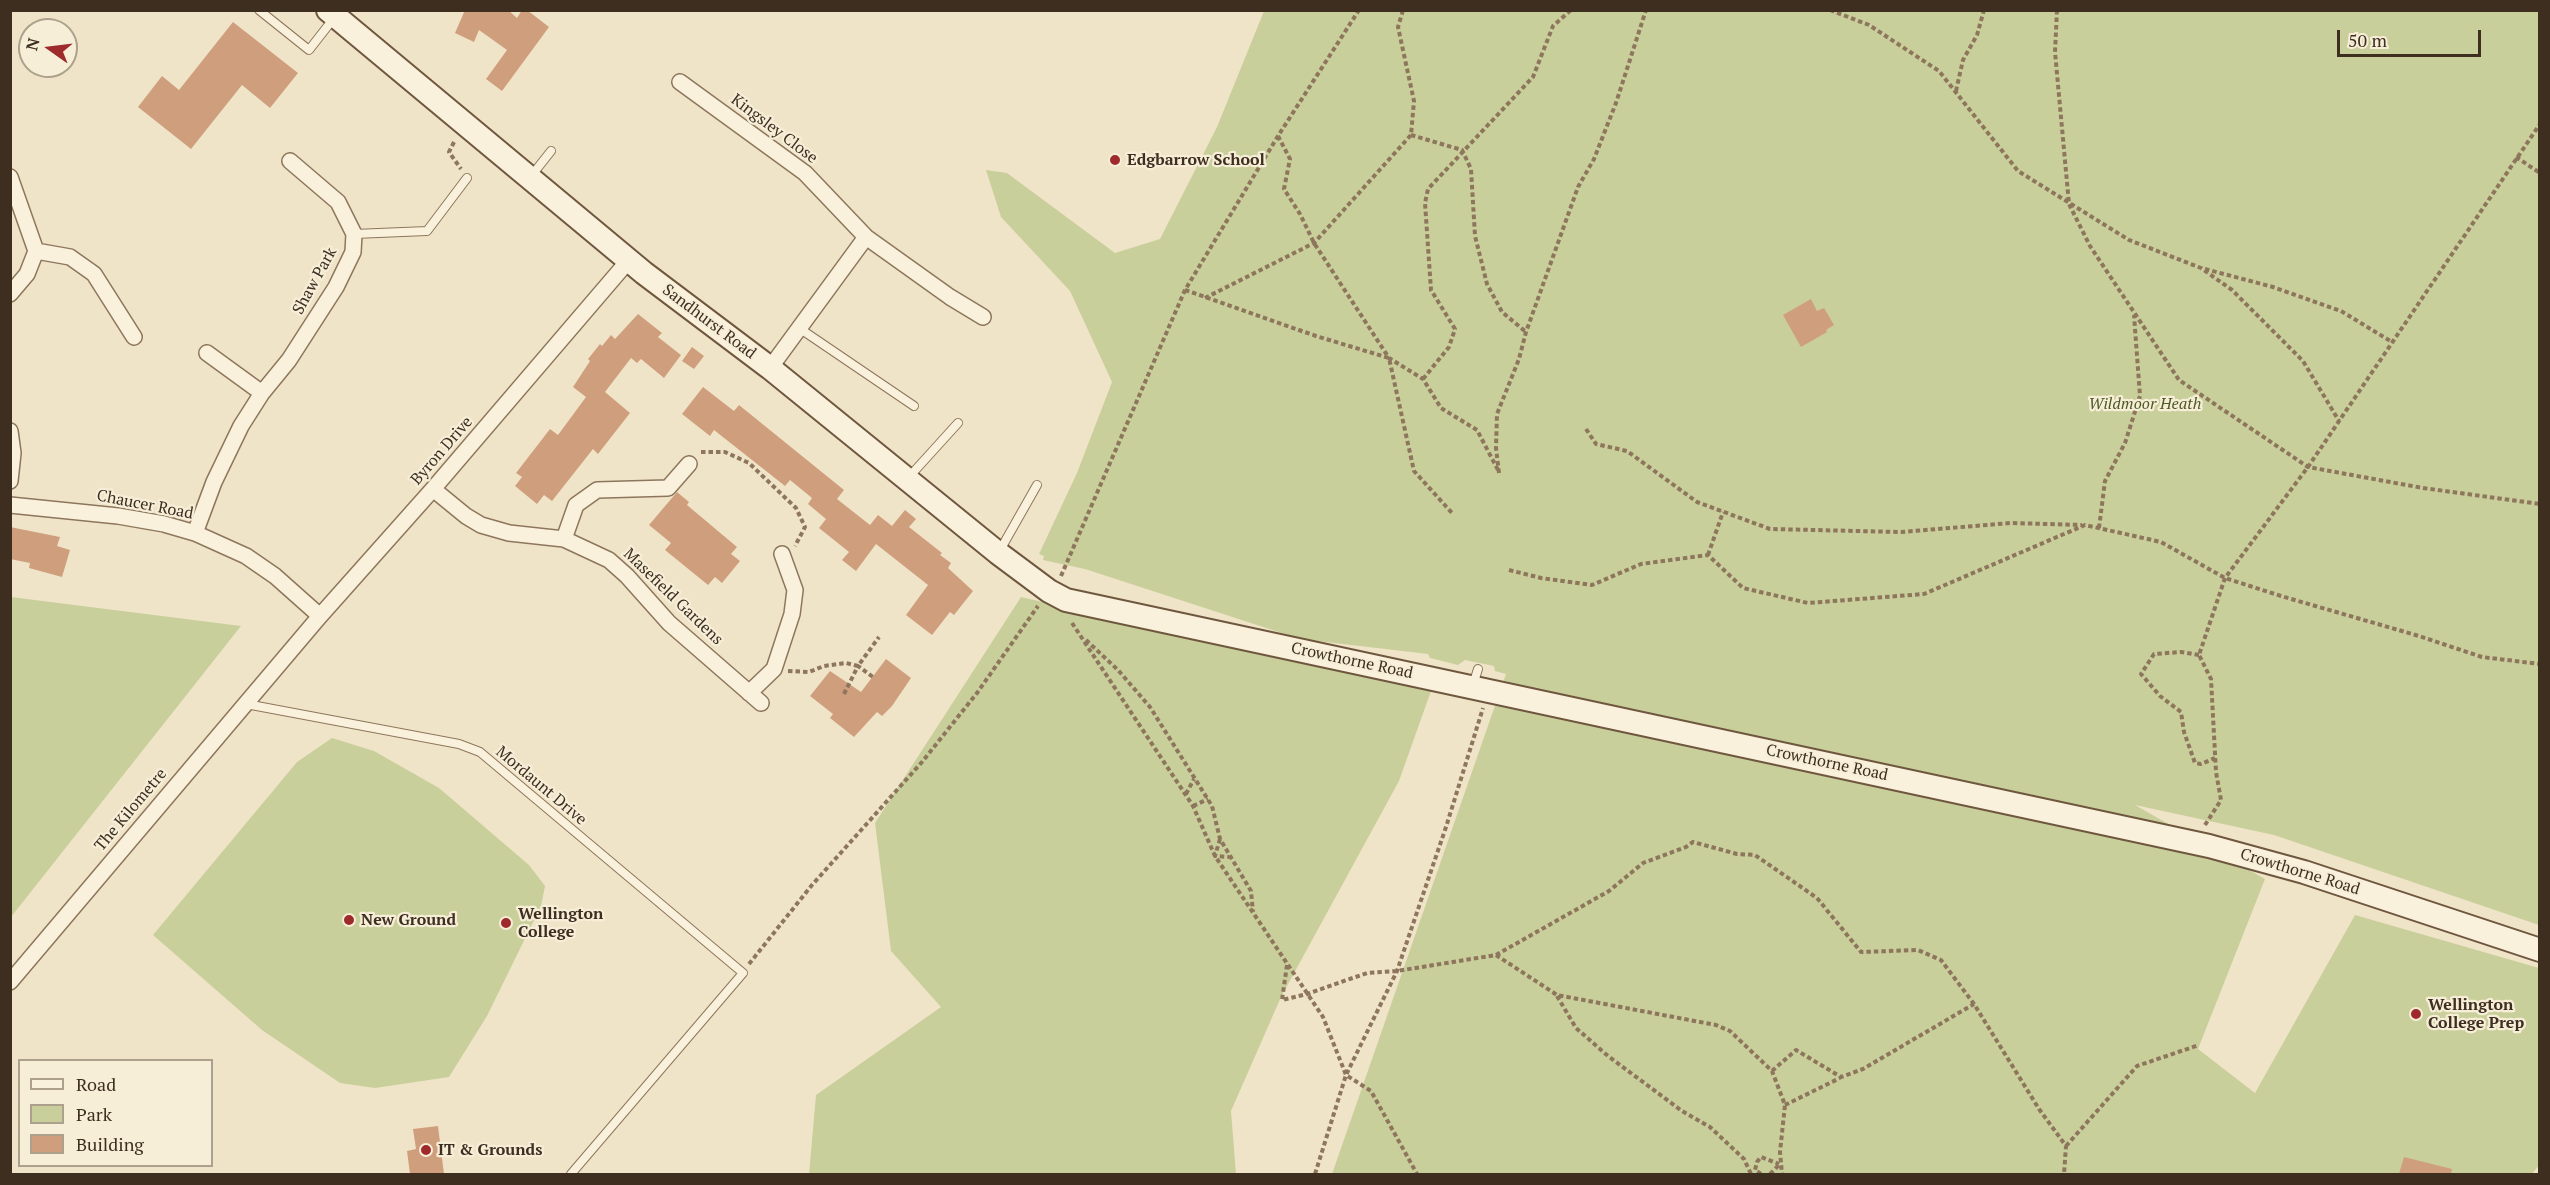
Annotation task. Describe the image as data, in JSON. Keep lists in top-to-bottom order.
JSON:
{
  "streets": {
    "street": [
      "Kingsley Close",
      "Shaw Park",
      "Sandhurst Road",
      "Byron Drive",
      "Chaucer Road",
      "Masefield Gardens",
      "Crowthorne Road",
      "The Kilometre"
    ],
    "lane": ["Mordaunt Drive"]
  },
  "crossings": [
    ["Shaw Park", "Chaucer Road"],
    ["Sandhurst Road", "Byron Drive"],
    ["Sandhurst Road", "Crowthorne Road"],
    ["Byron Drive", "Chaucer Road"],
    ["Byron Drive", "Masefield Gardens"],
    ["Byron Drive", "The Kilometre"],
    ["Mordaunt Drive", "The Kilometre"]
  ],
  "parks": ["Wildmoor Heath"],
  "places": [
    "Edgbarrow School",
    "New Ground",
    "Wellington College",
    "Wellington College Prep",
    "IT & Grounds"
  ],
  "legend": ["Road", "Park", "Building"],
  "scale_bar": "50 m",
  "north": "left"
}
